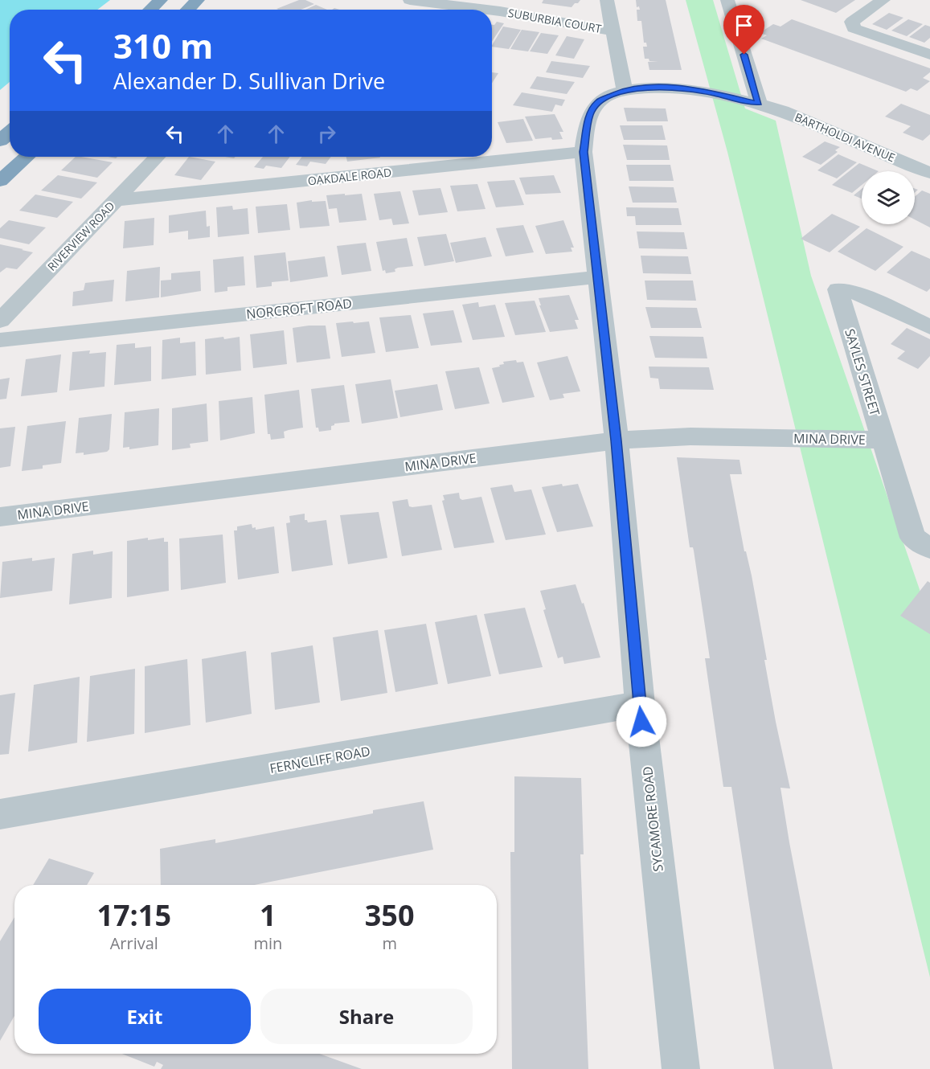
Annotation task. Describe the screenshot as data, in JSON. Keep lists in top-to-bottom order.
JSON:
{
  "streets": {
    "street": [
      "SUBURBIA COURT",
      "BARTHOLDI AVENUE",
      "OAKDALE ROAD",
      "RIVERVIEW ROAD",
      "NORCROFT ROAD",
      "SAYLES STREET",
      "MINA DRIVE",
      "FERNCLIFF ROAD",
      "SYCAMORE ROAD"
    ]
  },
  "crossings": [
    ["BARTHOLDI AVENUE", "SYCAMORE ROAD"],
    ["OAKDALE ROAD", "RIVERVIEW ROAD"],
    ["OAKDALE ROAD", "SYCAMORE ROAD"],
    ["NORCROFT ROAD", "SYCAMORE ROAD"],
    ["SAYLES STREET", "MINA DRIVE"],
    ["MINA DRIVE", "SYCAMORE ROAD"],
    ["FERNCLIFF ROAD", "SYCAMORE ROAD"]
  ],
  "page": {
    "turn": ["310 m", "Alexander D. Sullivan Drive"],
    "eta": [
      "17:15",
      "Arrival",
      "1",
      "min",
      "350",
      "m"
    ],
    "buttons": ["Exit", "Share"]
  }
}
